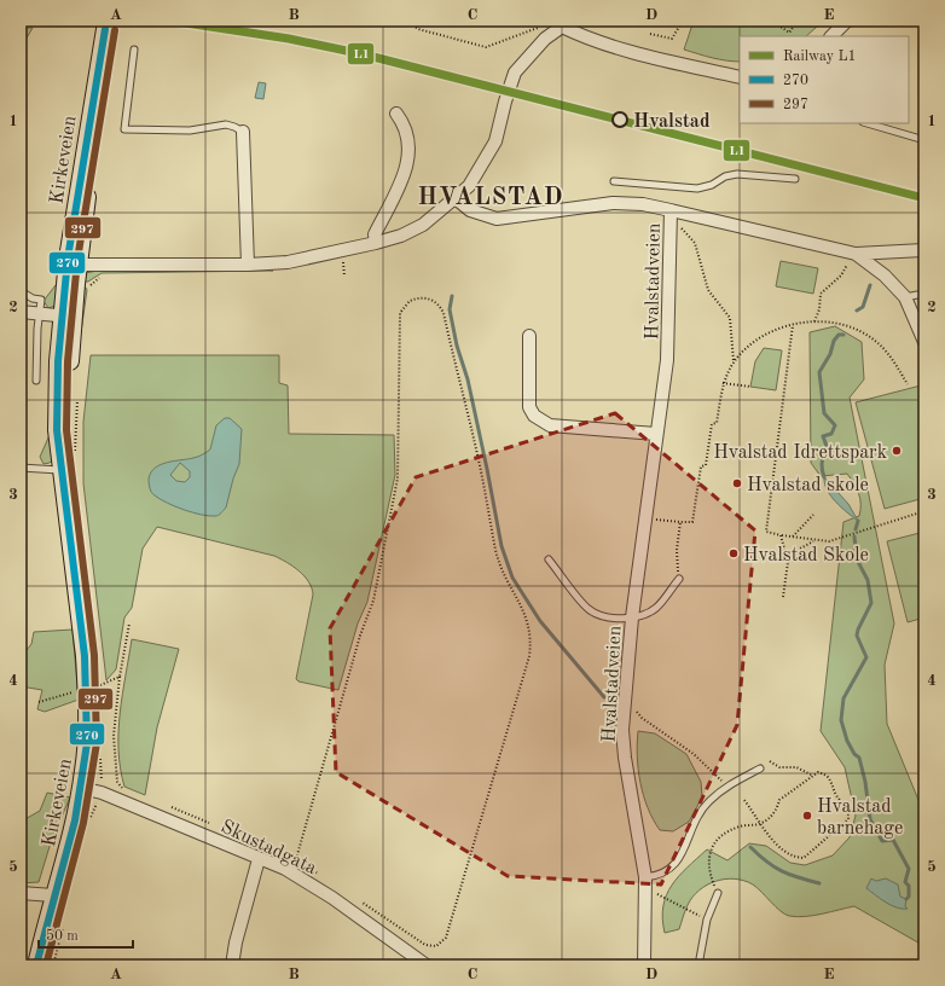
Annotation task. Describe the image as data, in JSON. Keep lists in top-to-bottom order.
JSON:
{
  "streets": {
    "main road": ["Kirkeveien"],
    "street": ["Hvalstadveien", "Skustadgata"]
  },
  "crossings": [
    ["Kirkeveien", "Skustadgata"]
  ],
  "districts": ["HVALSTAD"],
  "places": [
    "Hvalstad",
    "Hvalstad Idrettspark",
    "Hvalstad skole",
    "Hvalstad Skole",
    "Hvalstad barnehage"
  ],
  "lines": ["rail line L1", "transit line 270", "transit line 297"],
  "legend": ["Railway L1", "270", "297"],
  "scale_bar": "50 m",
  "grid": {
    "columns": [
      "A",
      "B",
      "C",
      "D",
      "E"
    ],
    "rows": [
      "1",
      "2",
      "3",
      "4",
      "5"
    ]
  }
}
